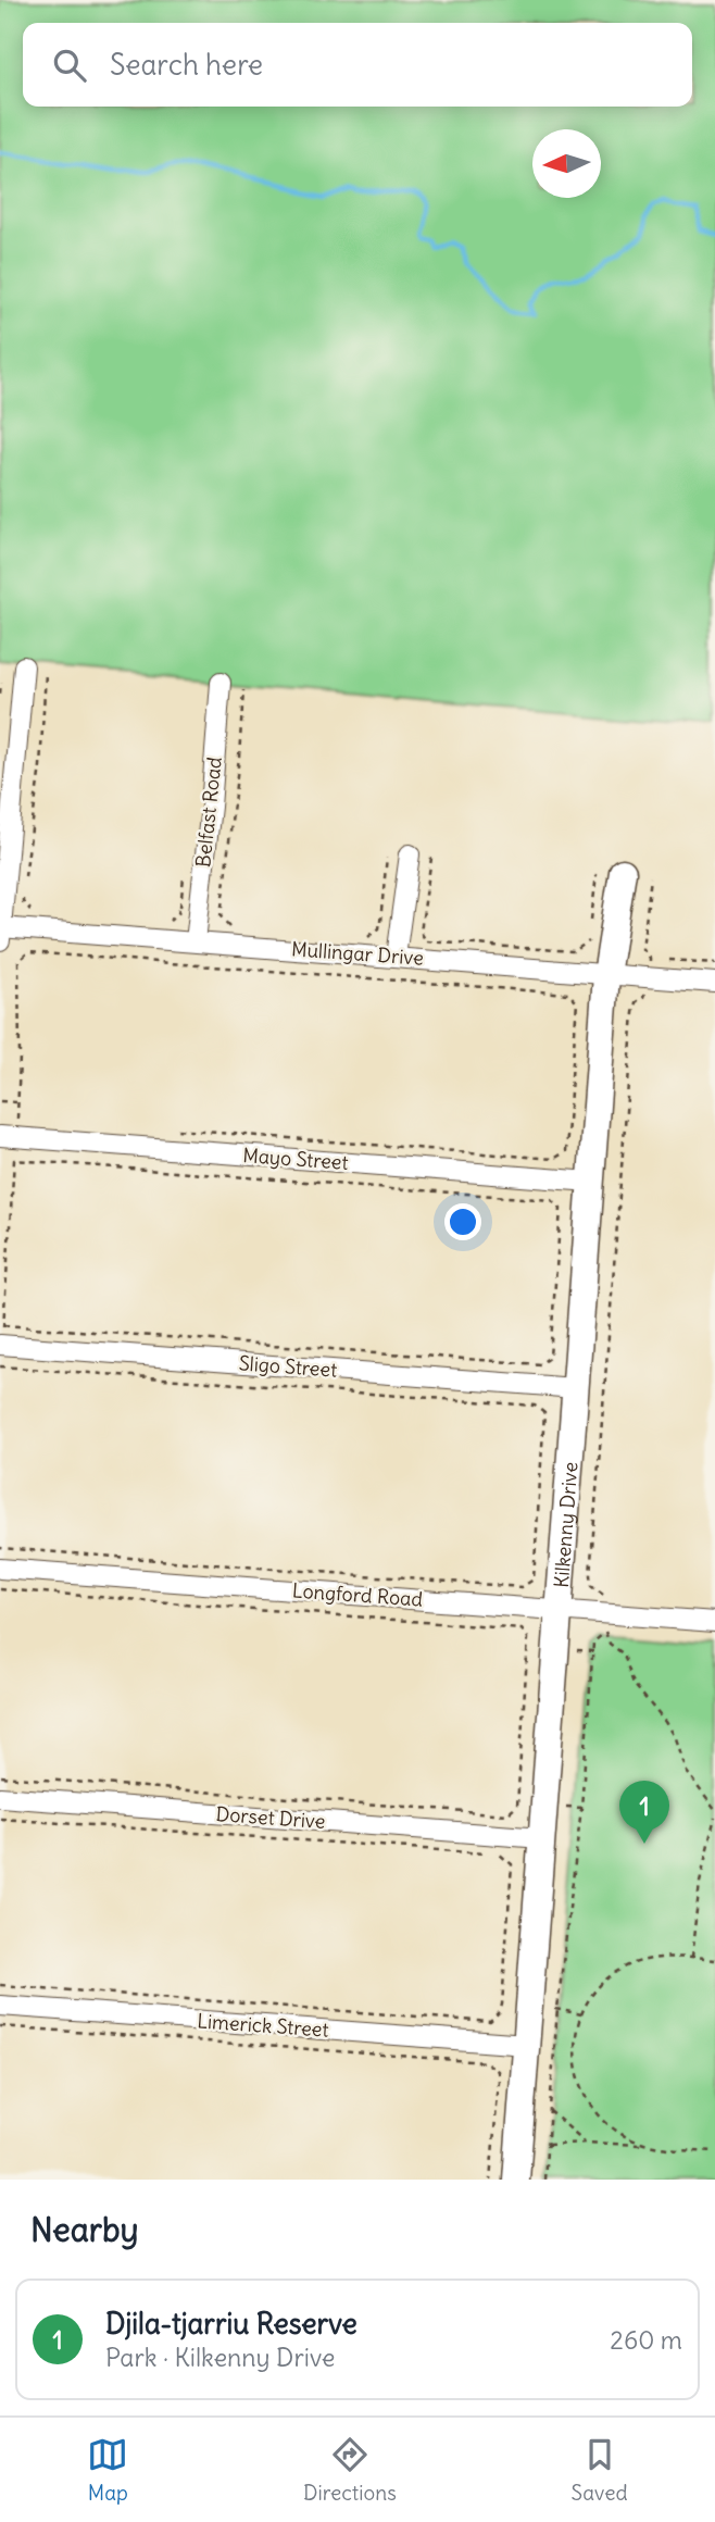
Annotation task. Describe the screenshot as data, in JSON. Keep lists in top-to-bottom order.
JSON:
{
  "streets": {
    "street": [
      "Belfast Road",
      "Mullingar Drive",
      "Mayo Street",
      "Sligo Street",
      "Kilkenny Drive",
      "Longford Road",
      "Dorset Drive",
      "Limerick Street"
    ]
  },
  "crossings": [
    ["Belfast Road", "Mullingar Drive"],
    ["Mullingar Drive", "Kilkenny Drive"],
    ["Mayo Street", "Kilkenny Drive"],
    ["Sligo Street", "Kilkenny Drive"],
    ["Kilkenny Drive", "Longford Road"],
    ["Kilkenny Drive", "Dorset Drive"],
    ["Kilkenny Drive", "Limerick Street"]
  ],
  "north": "left",
  "page": {
    "search": "Search here",
    "pins": "1",
    "heading": "Nearby",
    "list": [
      {
        "mark": "1",
        "name": "Djila-tjarriu Reserve",
        "note": "Park · Kilkenny Drive",
        "value": "260 m"
      }
    ],
    "nav": ["Map", "Directions", "Saved"]
  }
}
